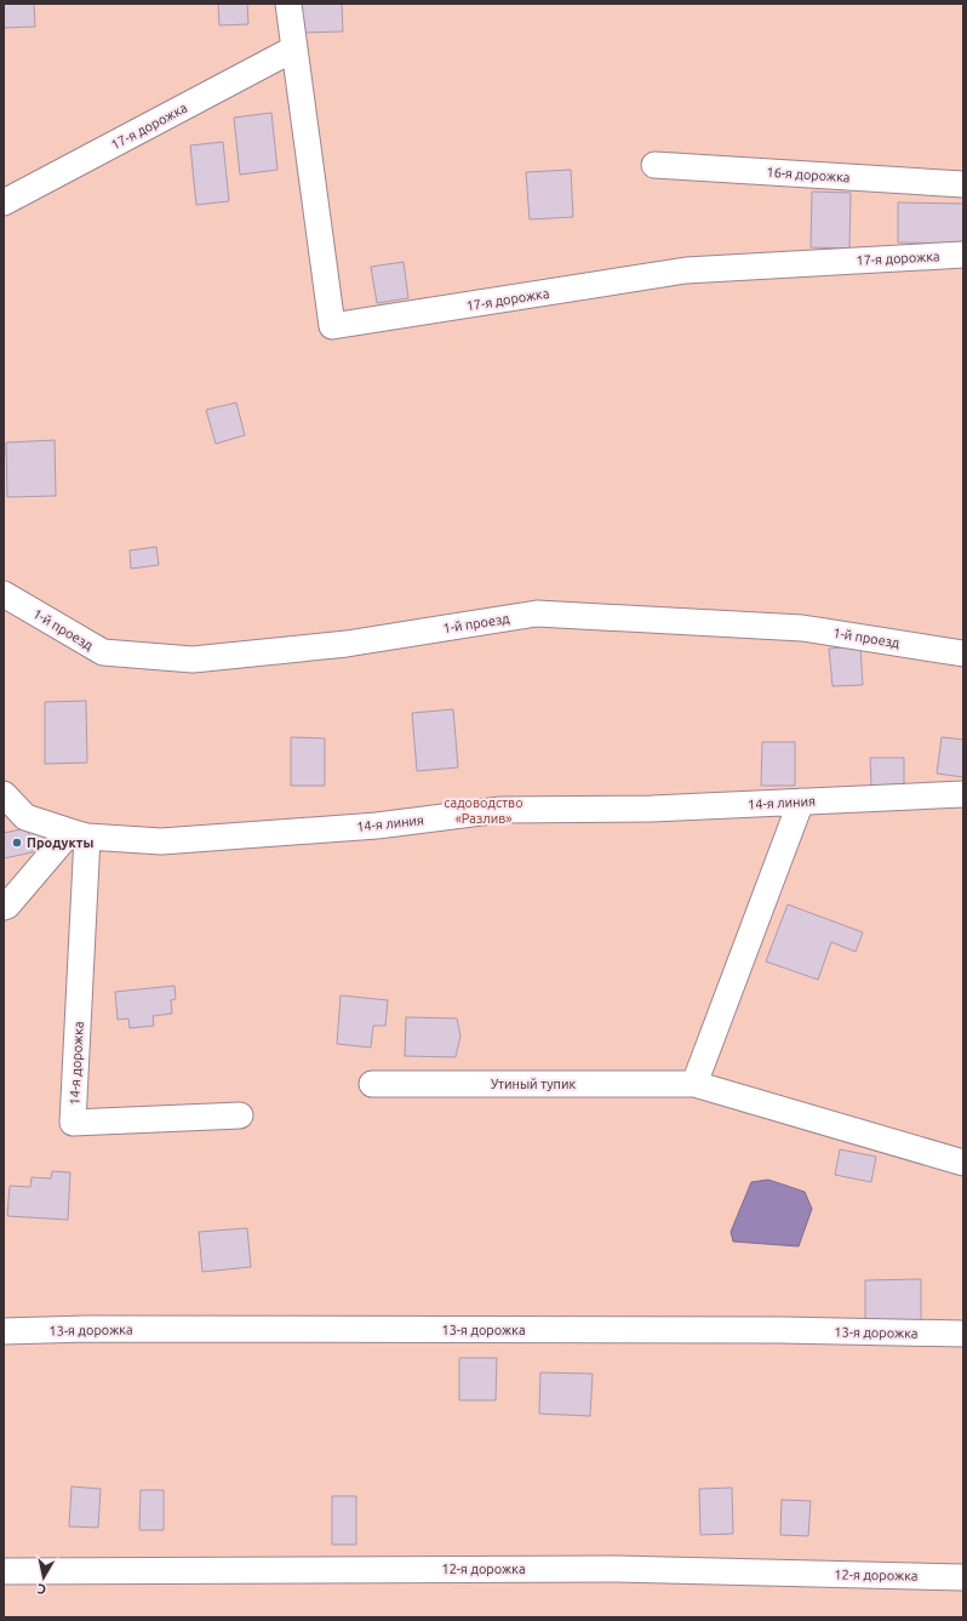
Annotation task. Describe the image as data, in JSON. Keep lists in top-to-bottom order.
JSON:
{
  "streets": {
    "street": [
      "17-я дорожка",
      "16-я дорожка",
      "1-й проезд",
      "14-я линия",
      "14-я дорожка",
      "Утиный тупик",
      "13-я дорожка",
      "12-я дорожка"
    ]
  },
  "crossings": [
    ["14-я линия", "14-я дорожка"]
  ],
  "parks": ["садоводство «Разлив»"],
  "places": ["Продукты"],
  "north": "bottom"
}
